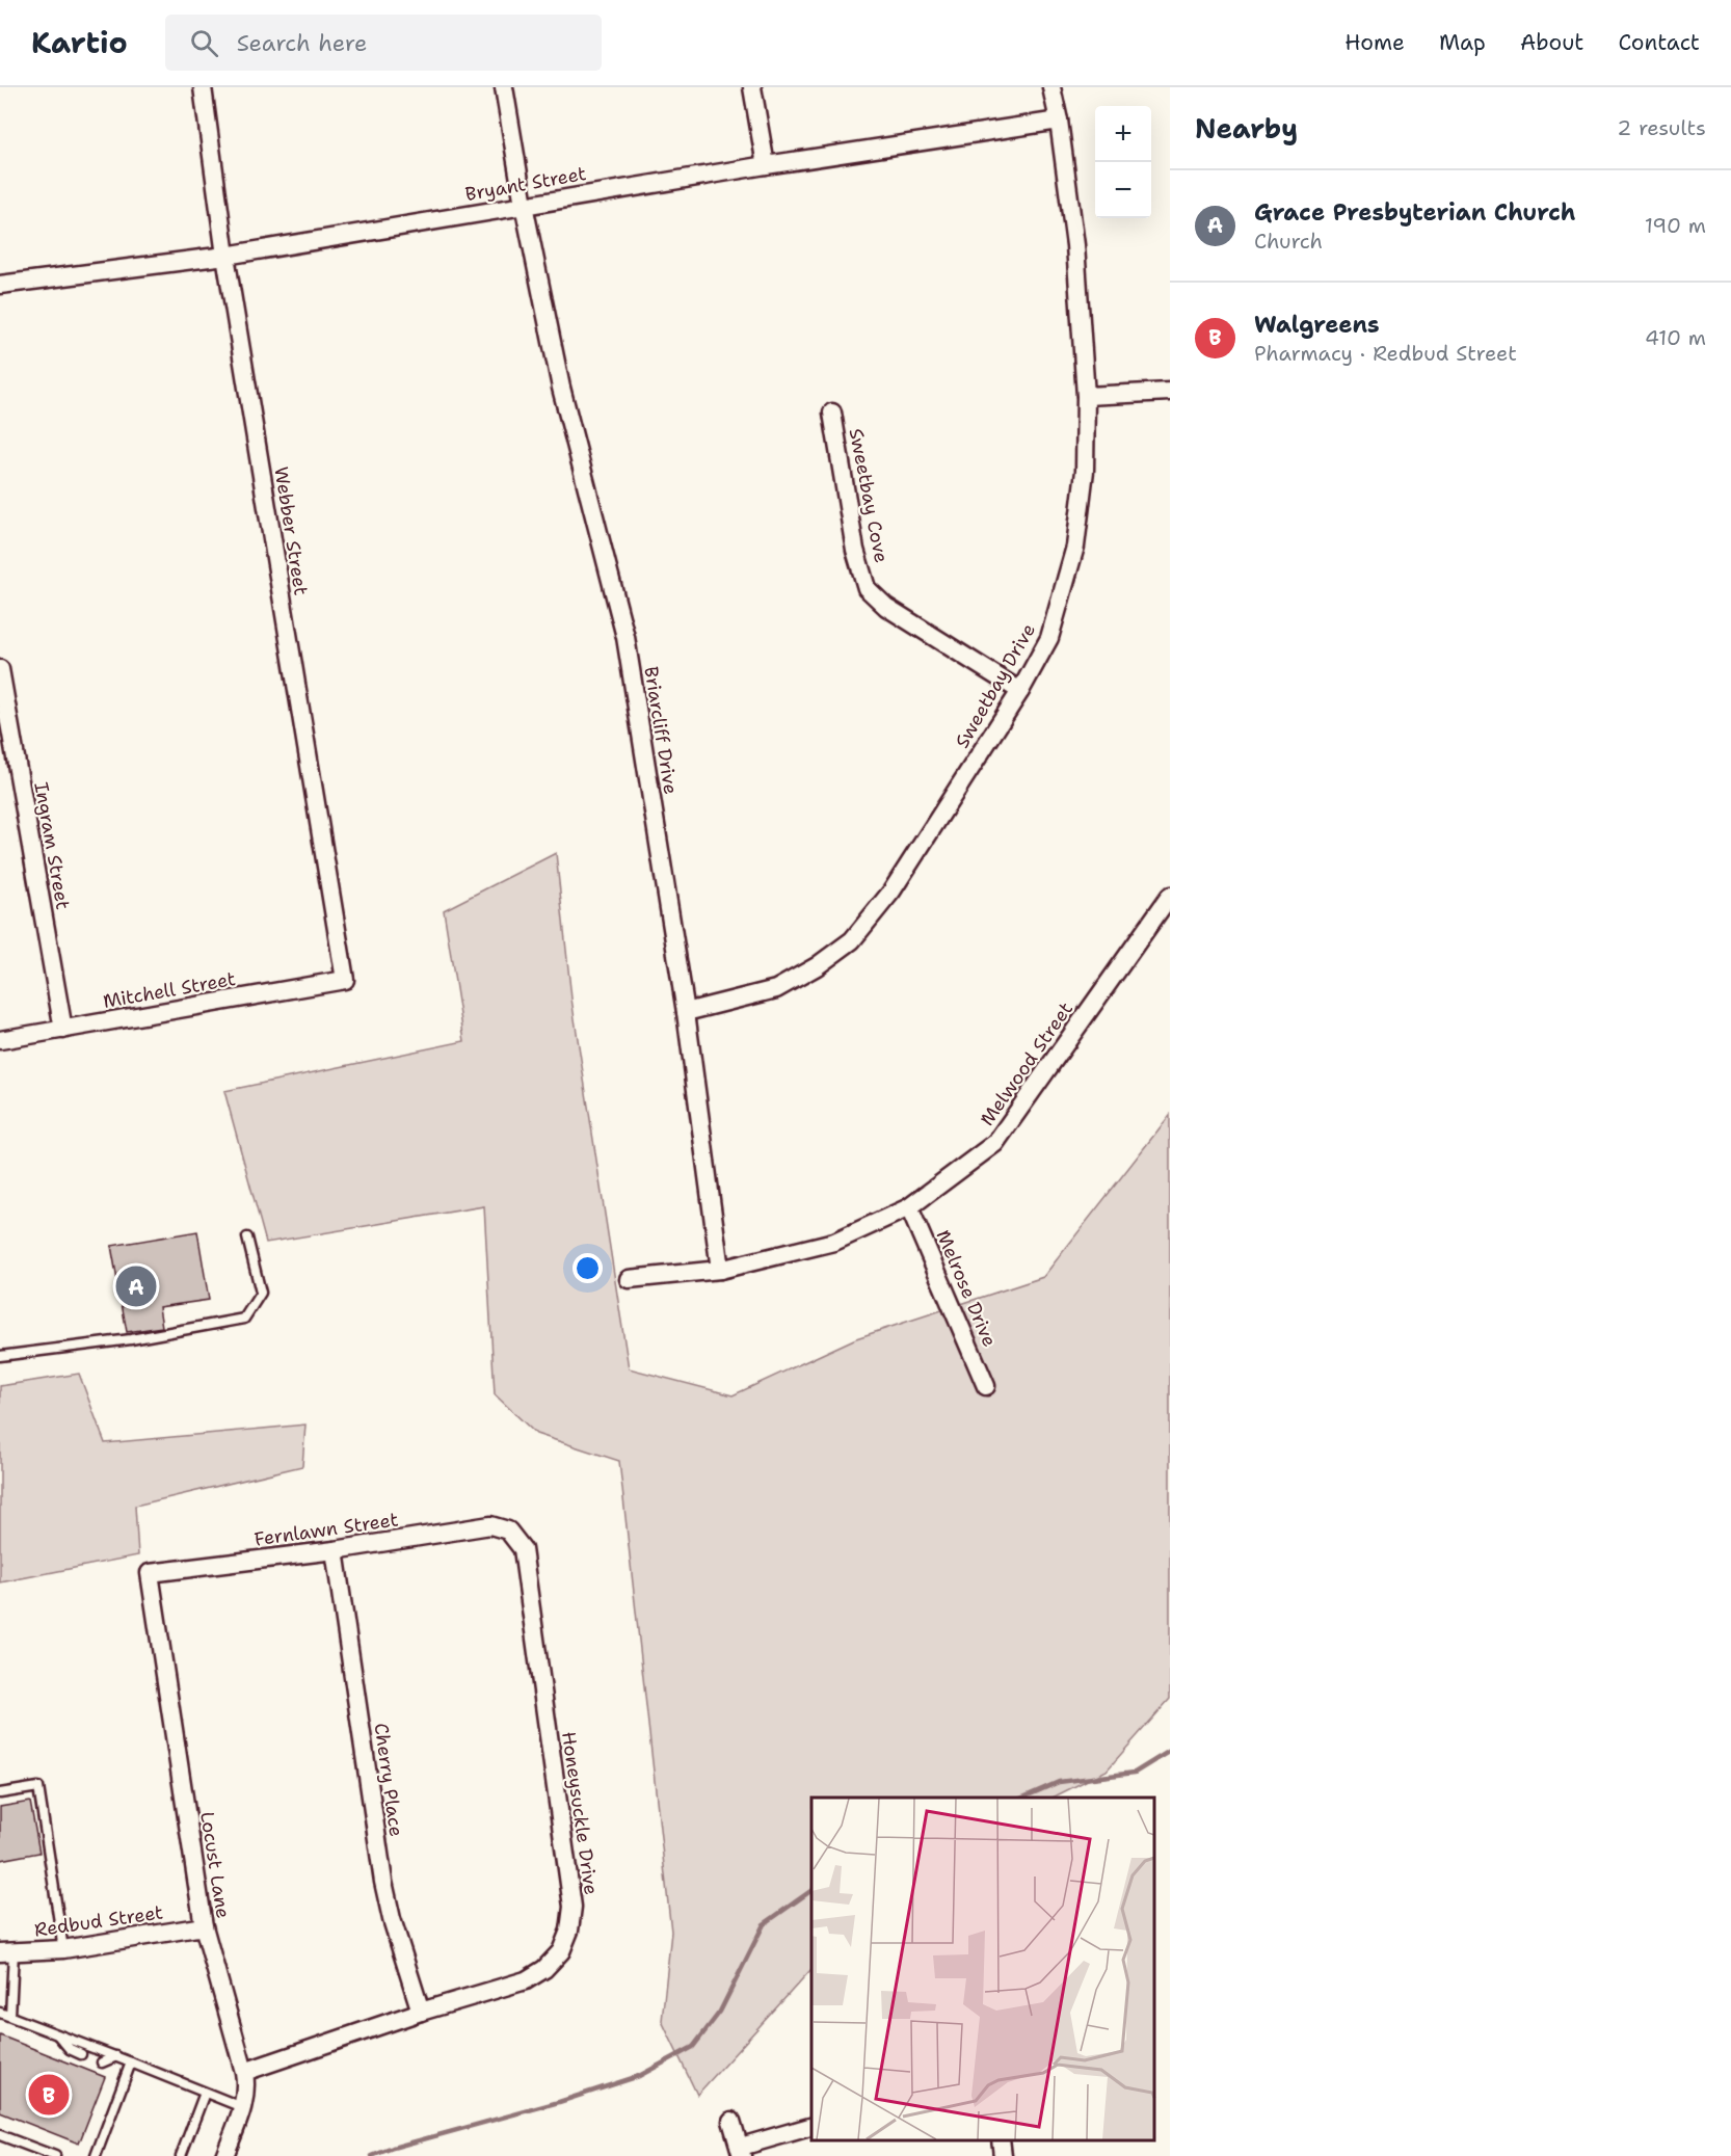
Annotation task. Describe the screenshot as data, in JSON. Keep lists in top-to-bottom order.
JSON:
{
  "streets": {
    "street": [
      "Bryant Street",
      "Sweetbay Cove",
      "Webber Street",
      "Sweetbay Drive",
      "Briarcliff Drive",
      "Ingram Street",
      "Mitchell Street",
      "Melwood Street",
      "Melrose Drive",
      "Fernlawn Street",
      "Cherry Place",
      "Honeysuckle Drive",
      "Locust Lane",
      "Redbud Street"
    ]
  },
  "crossings": [
    ["Bryant Street", "Webber Street"],
    ["Bryant Street", "Sweetbay Drive"],
    ["Bryant Street", "Briarcliff Drive"],
    ["Sweetbay Cove", "Sweetbay Drive"],
    ["Webber Street", "Mitchell Street"],
    ["Sweetbay Drive", "Briarcliff Drive"],
    ["Briarcliff Drive", "Melwood Street"],
    ["Ingram Street", "Mitchell Street"],
    ["Melwood Street", "Melrose Drive"],
    ["Fernlawn Street", "Cherry Place"],
    ["Fernlawn Street", "Honeysuckle Drive"],
    ["Fernlawn Street", "Locust Lane"],
    ["Cherry Place", "Honeysuckle Drive"],
    ["Honeysuckle Drive", "Locust Lane"],
    ["Locust Lane", "Redbud Street"]
  ],
  "page": {
    "header": "Kartio",
    "search": "Search here",
    "nav": [
      "Home",
      "Map",
      "About",
      "Contact"
    ],
    "heading": ["Nearby", "2 results"],
    "map_buttons": ["+", "−"],
    "list": [
      {
        "mark": "A",
        "name": "Grace Presbyterian Church",
        "note": "Church",
        "value": "190 m"
      },
      {
        "mark": "B",
        "name": "Walgreens",
        "note": "Pharmacy · Redbud Street",
        "value": "410 m"
      }
    ],
    "pins": ["A", "B"]
  }
}
